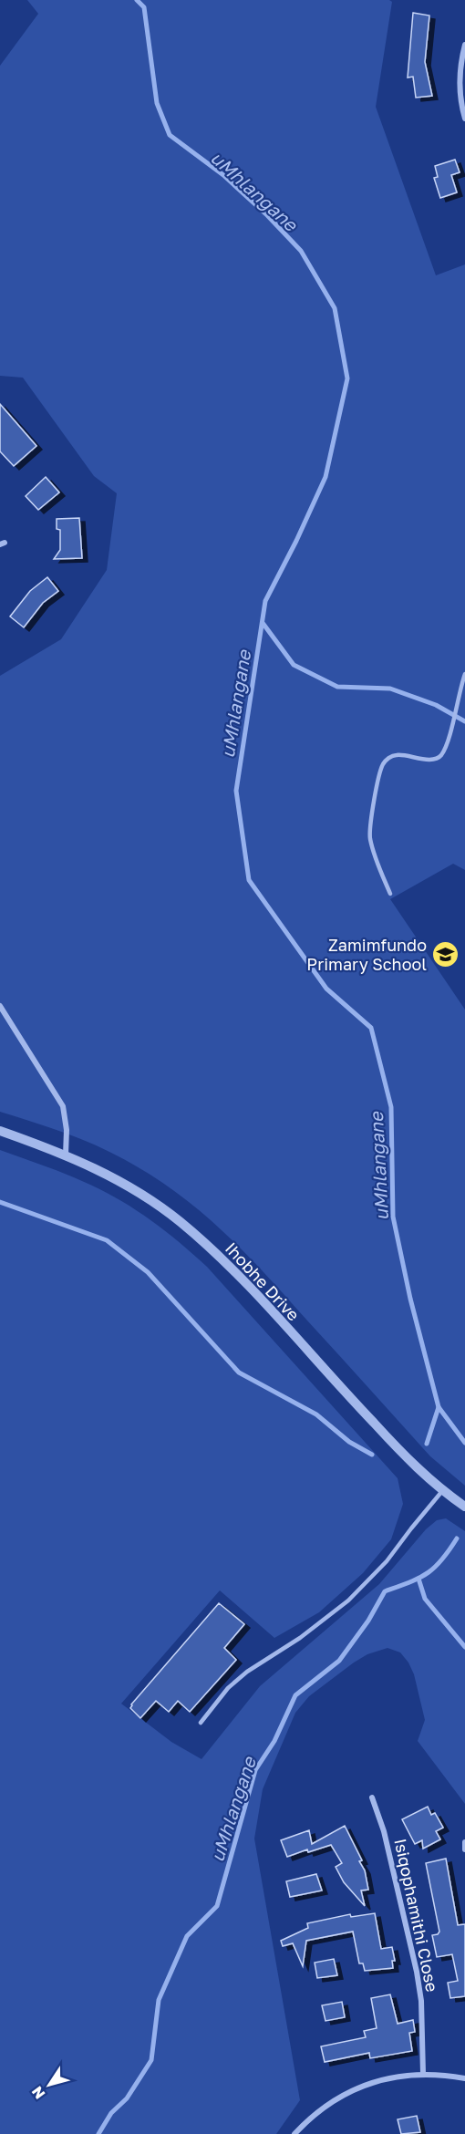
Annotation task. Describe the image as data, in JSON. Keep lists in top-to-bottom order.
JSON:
{
  "streets": {
    "street": ["Ihobhe Drive", "Isiqophamithi Close"]
  },
  "water": ["uMhlangane"],
  "places": {
    "school or university": ["Zamimfundo Primary School"]
  },
  "north": "bottom left"
}
